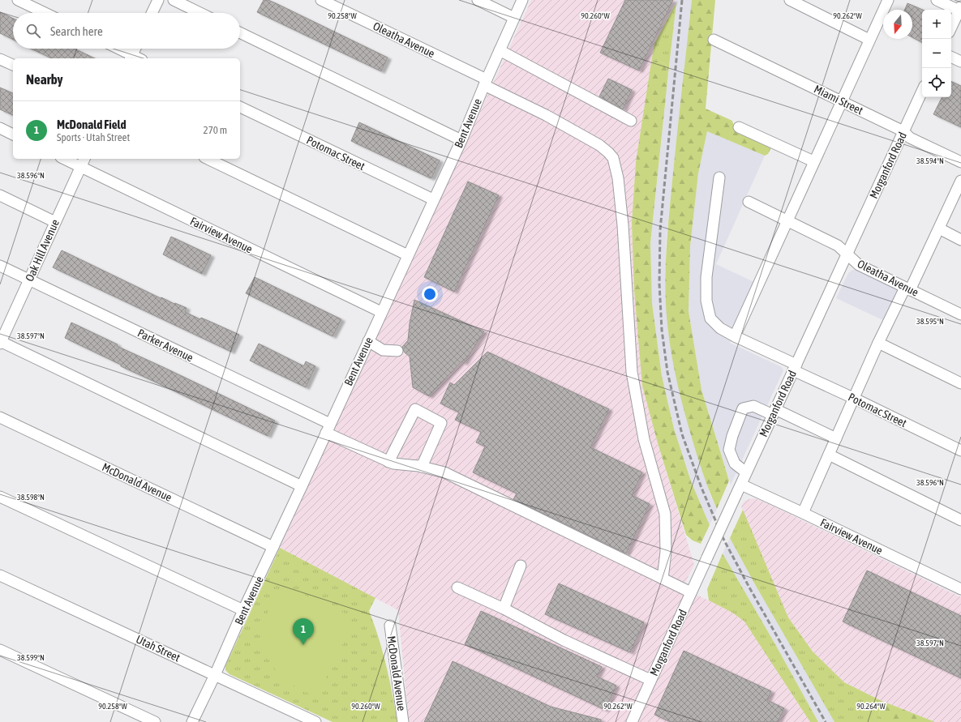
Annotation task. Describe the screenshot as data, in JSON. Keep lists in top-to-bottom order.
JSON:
{
  "streets": {
    "street": [
      "Oleatha Avenue",
      "Miami Street",
      "Bent Avenue",
      "Potomac Street",
      "Morganford Road",
      "Fairview Avenue",
      "Oak Hill Avenue",
      "Parker Avenue",
      "McDonald Avenue",
      "Utah Street"
    ]
  },
  "crossings": [
    ["Oleatha Avenue", "Bent Avenue"],
    ["Oleatha Avenue", "Morganford Road"],
    ["Oleatha Avenue", "Parker Avenue"],
    ["Miami Street", "Morganford Road"],
    ["Bent Avenue", "Potomac Street"],
    ["Bent Avenue", "Fairview Avenue"],
    ["Bent Avenue", "Parker Avenue"],
    ["Bent Avenue", "McDonald Avenue"],
    ["Bent Avenue", "Utah Street"],
    ["Potomac Street", "Morganford Road"],
    ["Morganford Road", "Fairview Avenue"],
    ["Morganford Road", "Parker Avenue"],
    ["Fairview Avenue", "Oak Hill Avenue"],
    ["Oak Hill Avenue", "Parker Avenue"]
  ],
  "north": "bottom",
  "page": {
    "map_buttons": ["+", "−"],
    "search": "Search here",
    "heading": "Nearby",
    "list": [
      {
        "mark": "1",
        "name": "McDonald Field",
        "note": "Sports · Utah Street",
        "value": "270 m"
      }
    ],
    "pins": "1"
  },
  "coordinates": [
    "90.258°W",
    "90.260°W",
    "90.262°W",
    "38.594°N",
    "38.596°N",
    "38.595°N",
    "38.597°N",
    "38.598°N",
    "38.599°N",
    "90.264°W"
  ]
}
